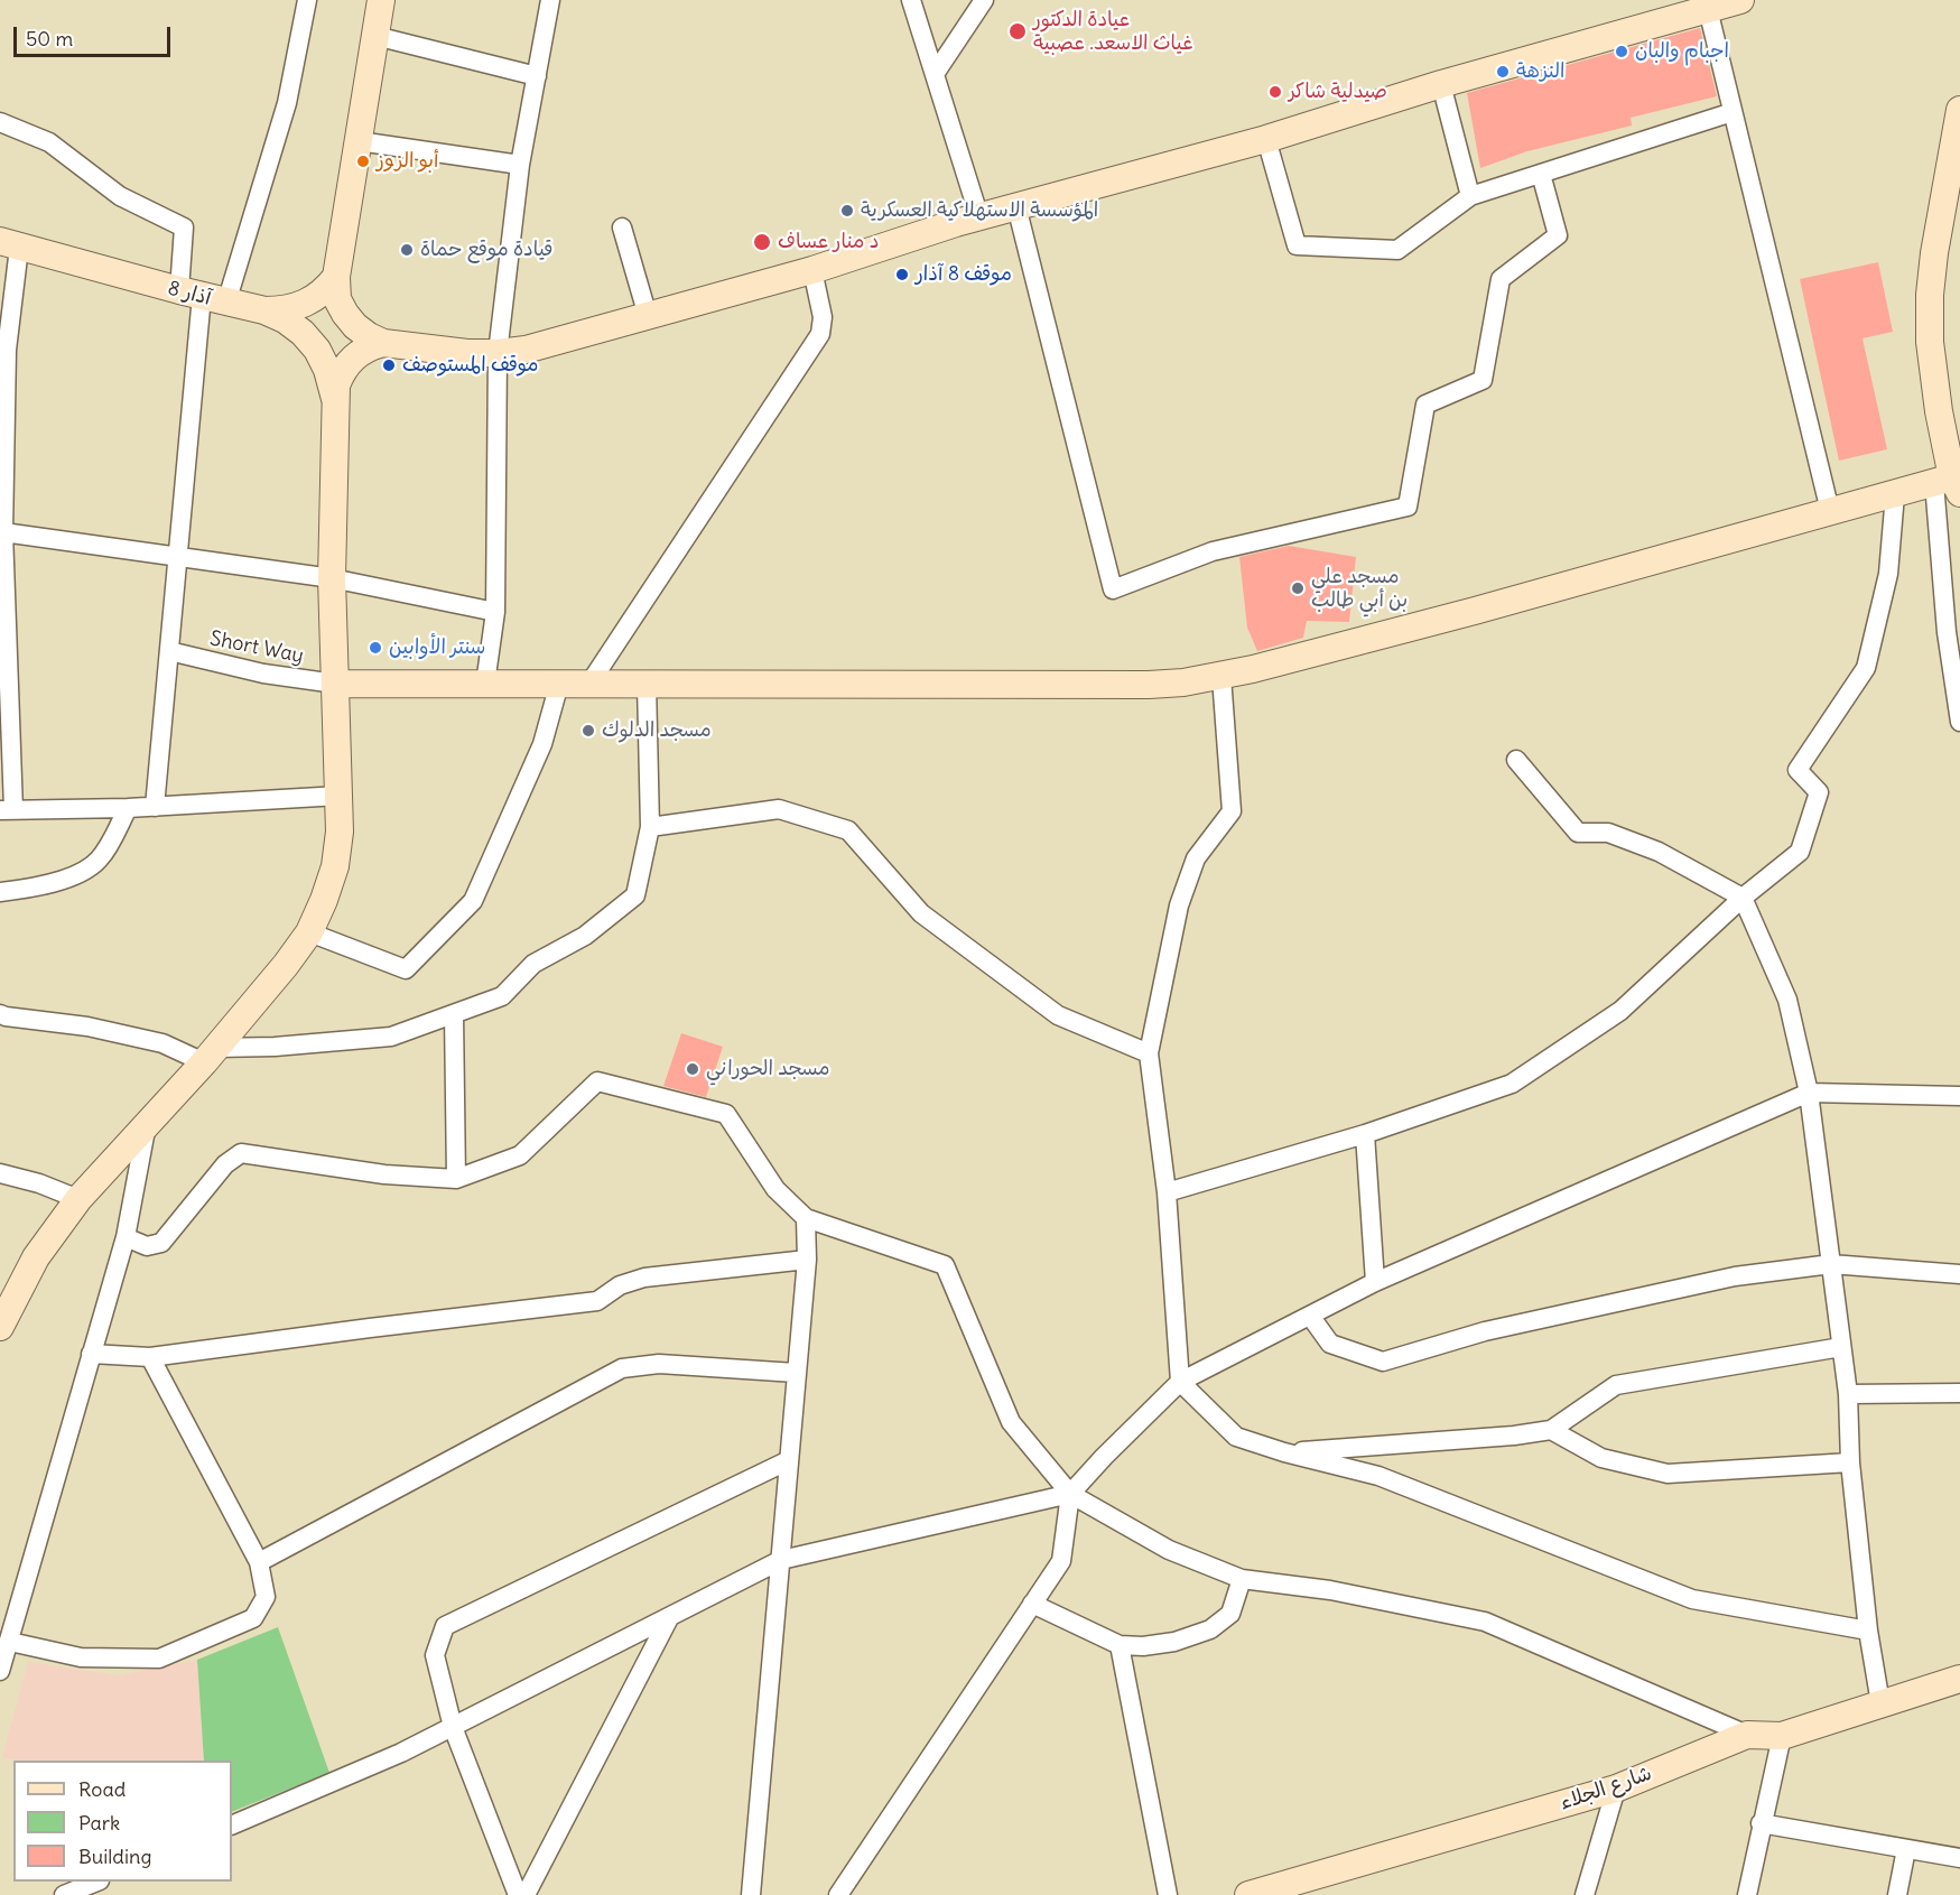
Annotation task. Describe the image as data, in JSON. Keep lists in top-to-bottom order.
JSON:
{
  "streets": {
    "main road": ["8 آذار", "شارع الجلاء"],
    "street": ["Short Way"]
  },
  "places": [
    "عيادة الدكتور غياث الاسعد. عصبية",
    "اجبام والبان",
    "النزهة",
    "صيدلية شاكر",
    "أبو الزوز",
    "المؤسسة الاستهلاكية العسكرية",
    "د منار عساف",
    "قيادة موقع حماة",
    "موقف 8 آذار",
    "موقف المستوصف",
    "مسجد علي بن أبي طالب",
    "سنتر الأوابين",
    "مسجد الدلوك",
    "مسجد الحوراني"
  ],
  "legend": ["Road", "Park", "Building"],
  "scale_bar": "50 m"
}
